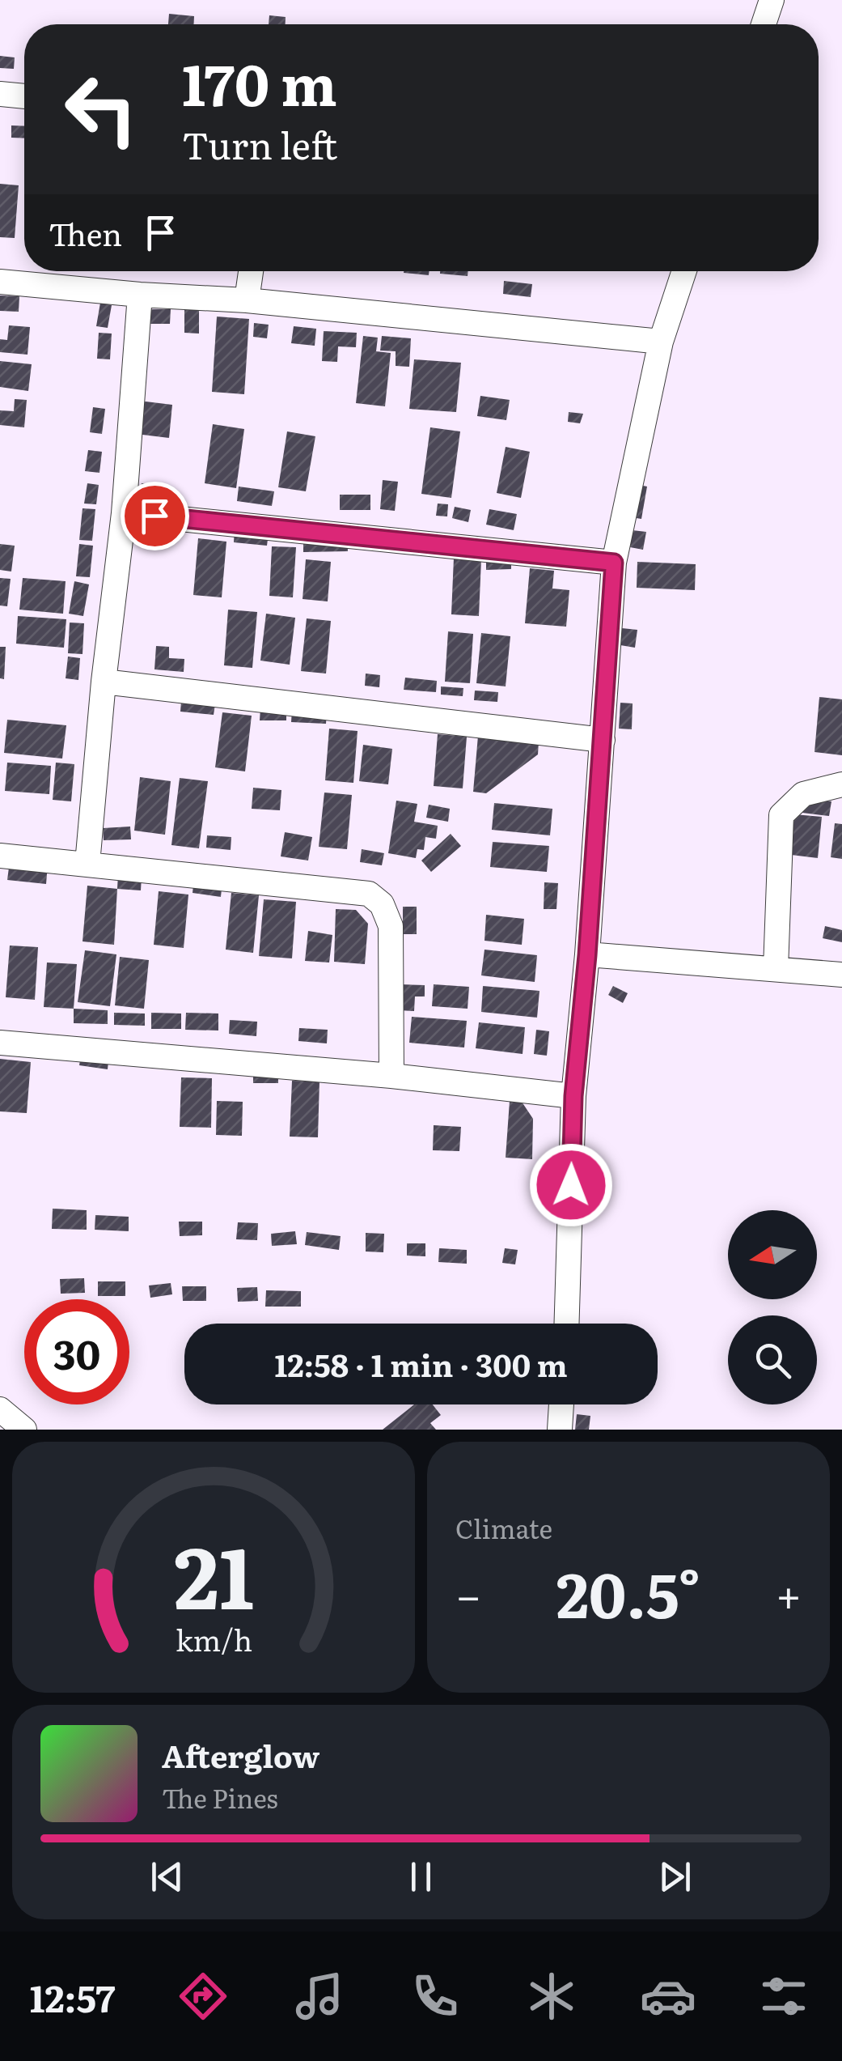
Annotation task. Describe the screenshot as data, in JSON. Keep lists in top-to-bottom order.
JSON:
{
  "north": "left",
  "page": {
    "turn": ["170 m", "Turn left"],
    "then": "Then",
    "limit": "30",
    "trip": "12:58 · 1 min · 300 m",
    "tile": "Climate",
    "heat": ["−", "20.5°", "+"],
    "song": ["Afterglow", "The Pines"],
    "tabs": "12:57",
    "gauge": ["21", "km/h"]
  }
}
